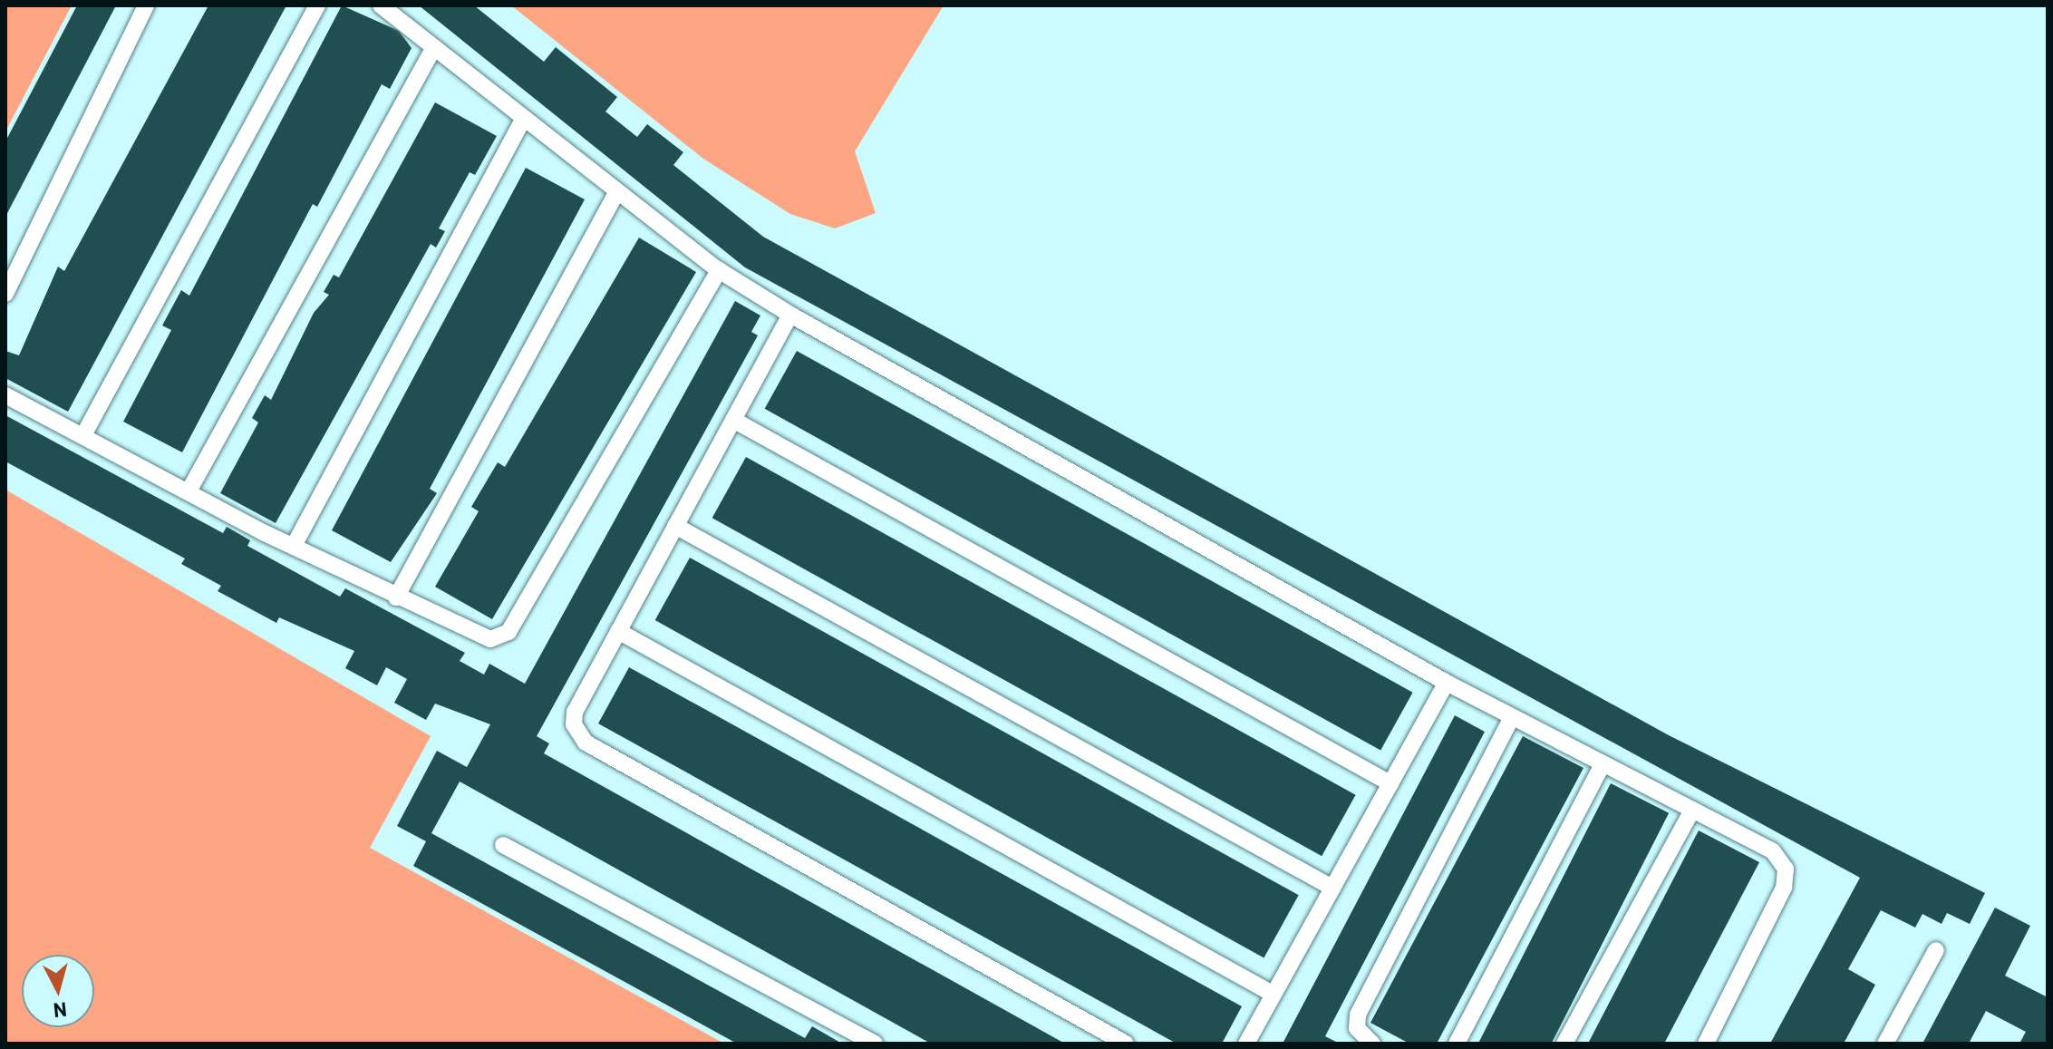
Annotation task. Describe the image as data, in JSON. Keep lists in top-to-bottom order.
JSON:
{
  "north": "bottom"
}
